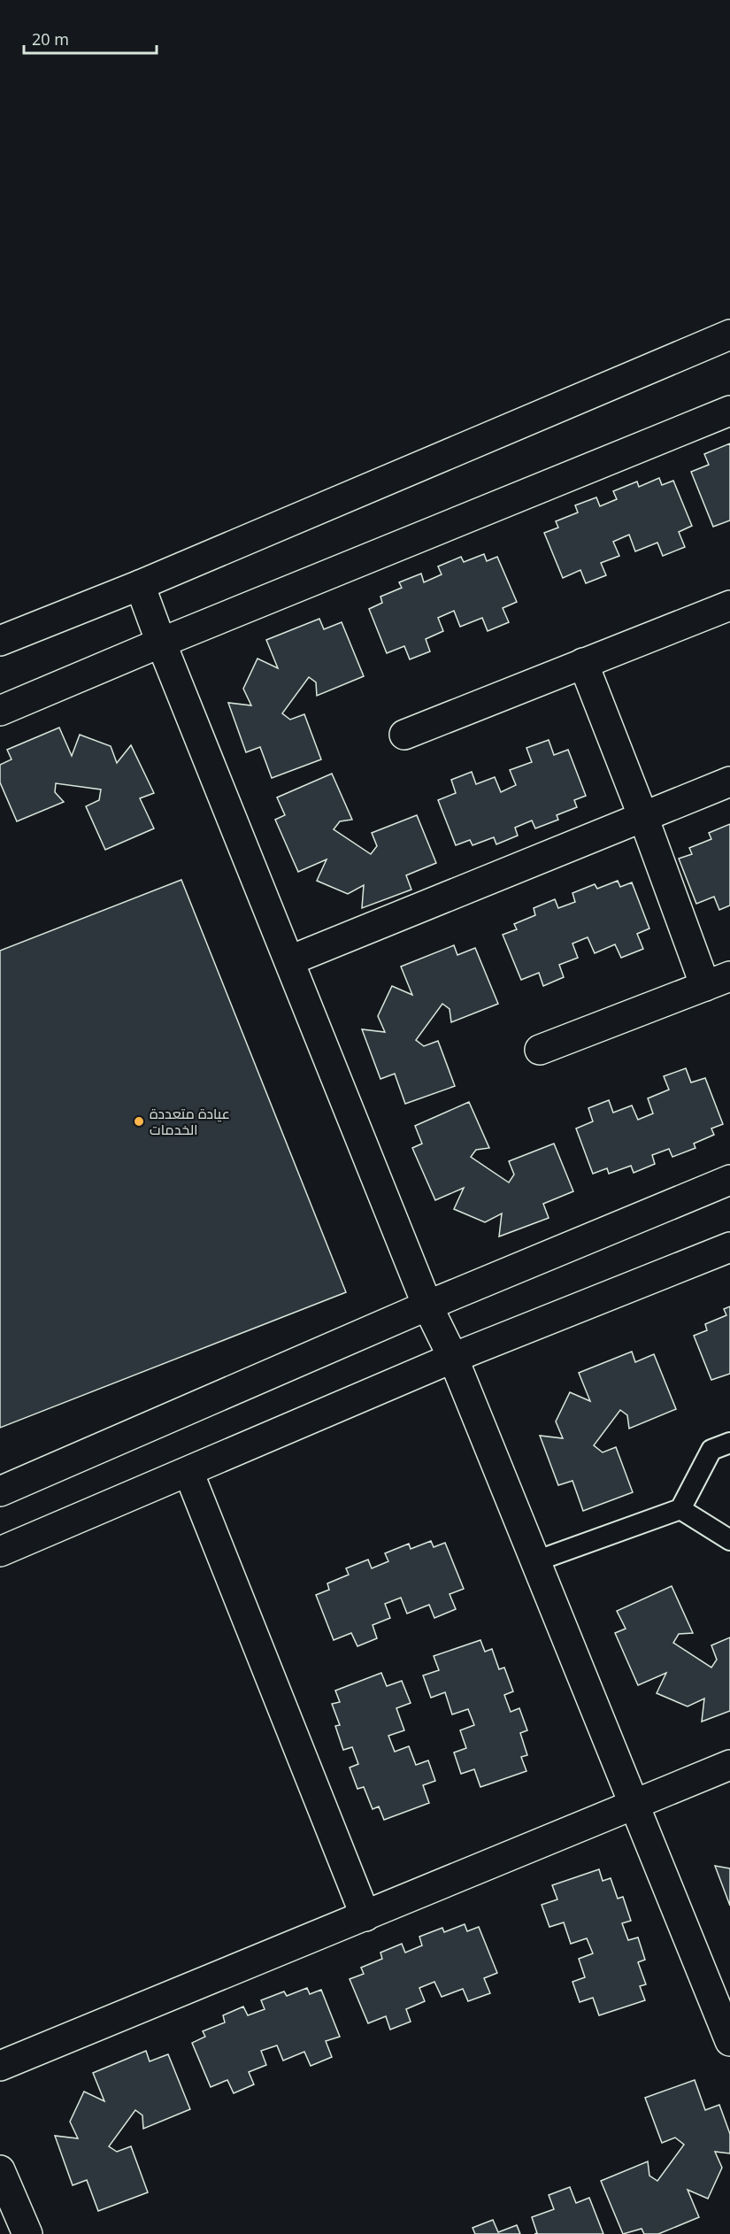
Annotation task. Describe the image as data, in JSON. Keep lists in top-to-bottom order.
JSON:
{
  "places": ["عيادة متعددة الخدمات"],
  "scale_bar": "20 m"
}
